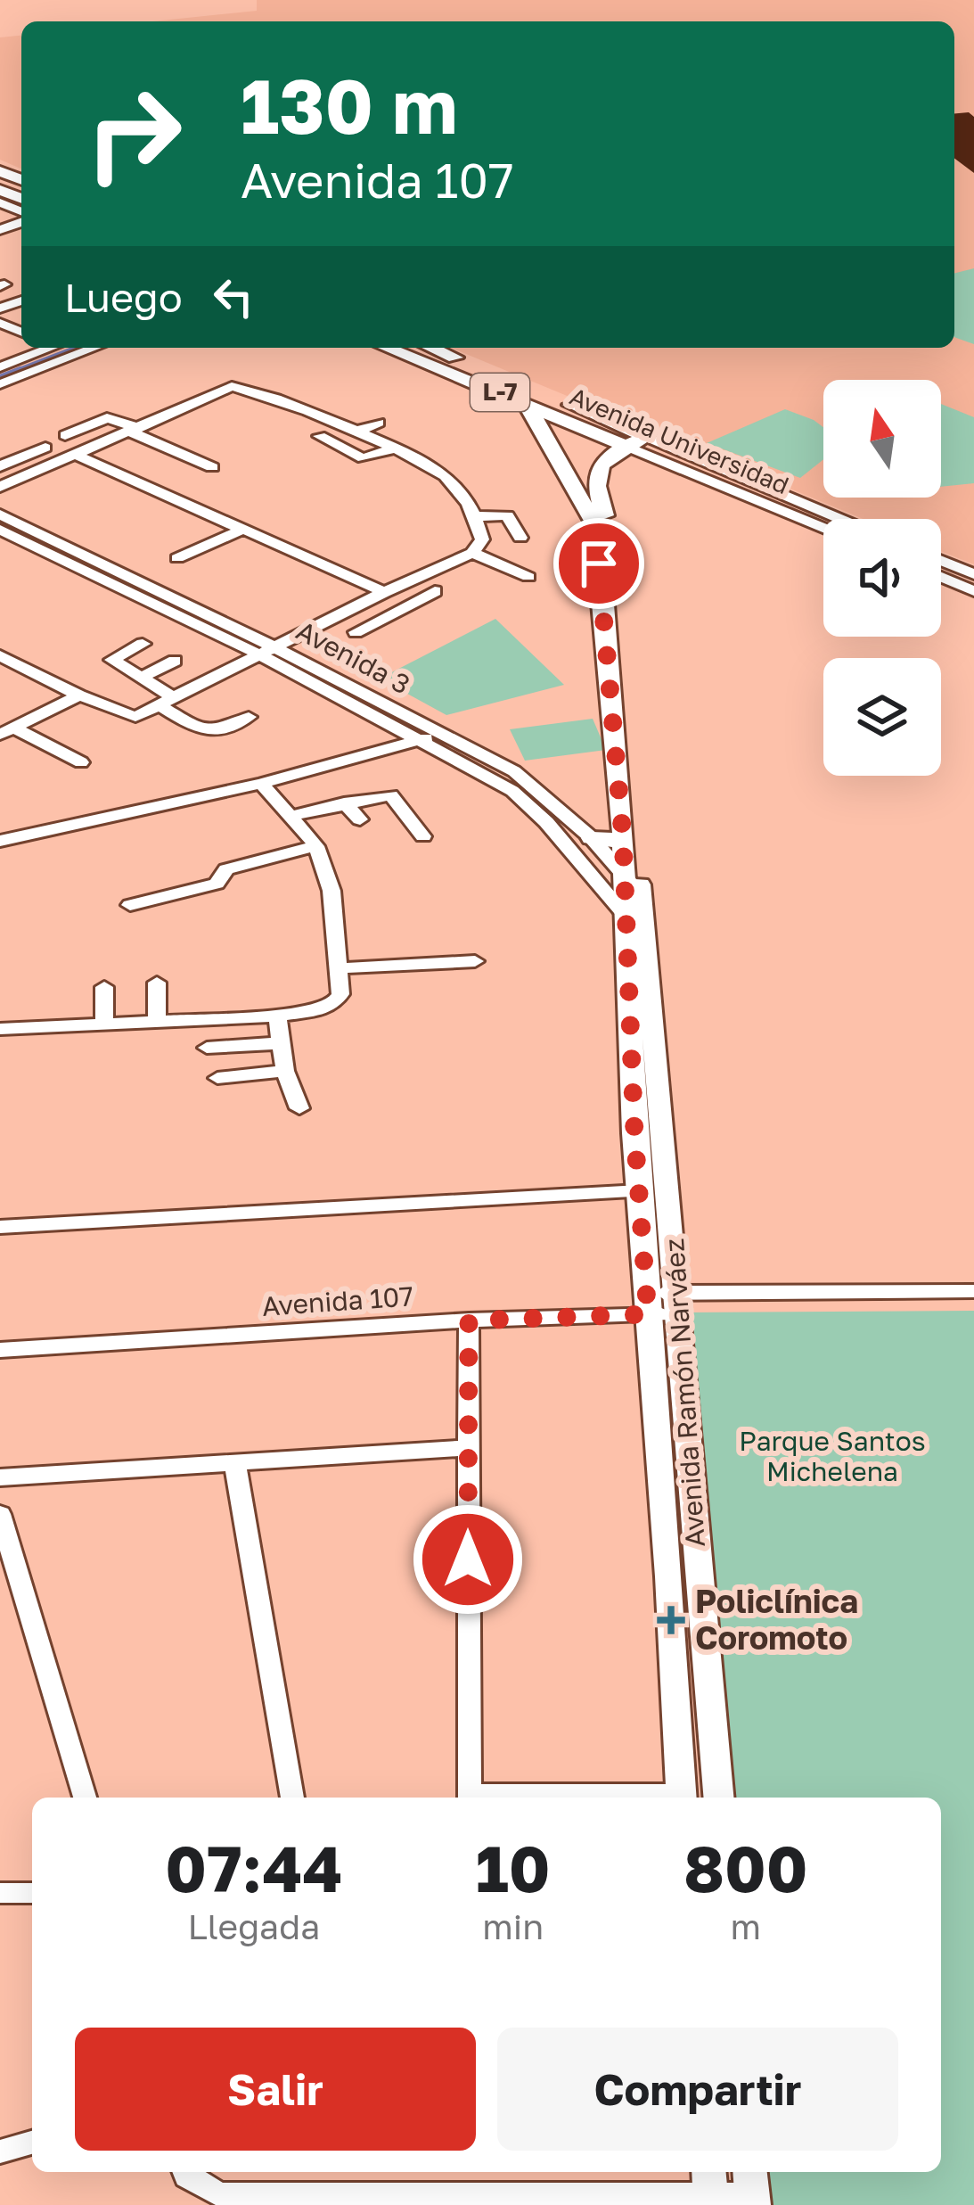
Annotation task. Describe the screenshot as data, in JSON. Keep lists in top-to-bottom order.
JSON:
{
  "streets": {
    "main road": ["L-7", "Avenida Universidad", "Avenida Ramón Narváez"],
    "street": ["Avenida 3", "Avenida 107"]
  },
  "crossings": [
    ["Avenida Universidad", "Avenida Ramón Narváez"],
    ["Avenida 3", "Avenida Ramón Narváez"],
    ["Avenida 107", "Avenida Ramón Narváez"]
  ],
  "parks": ["Parque Santos Michelena"],
  "places": {
    "health": ["Policlínica Coromoto"]
  },
  "north": "top",
  "page": {
    "turn": ["130 m", "Avenida 107"],
    "then": "Luego",
    "eta": [
      "07:44",
      "Llegada",
      "10",
      "min",
      "800",
      "m"
    ],
    "buttons": ["Salir", "Compartir"]
  }
}
